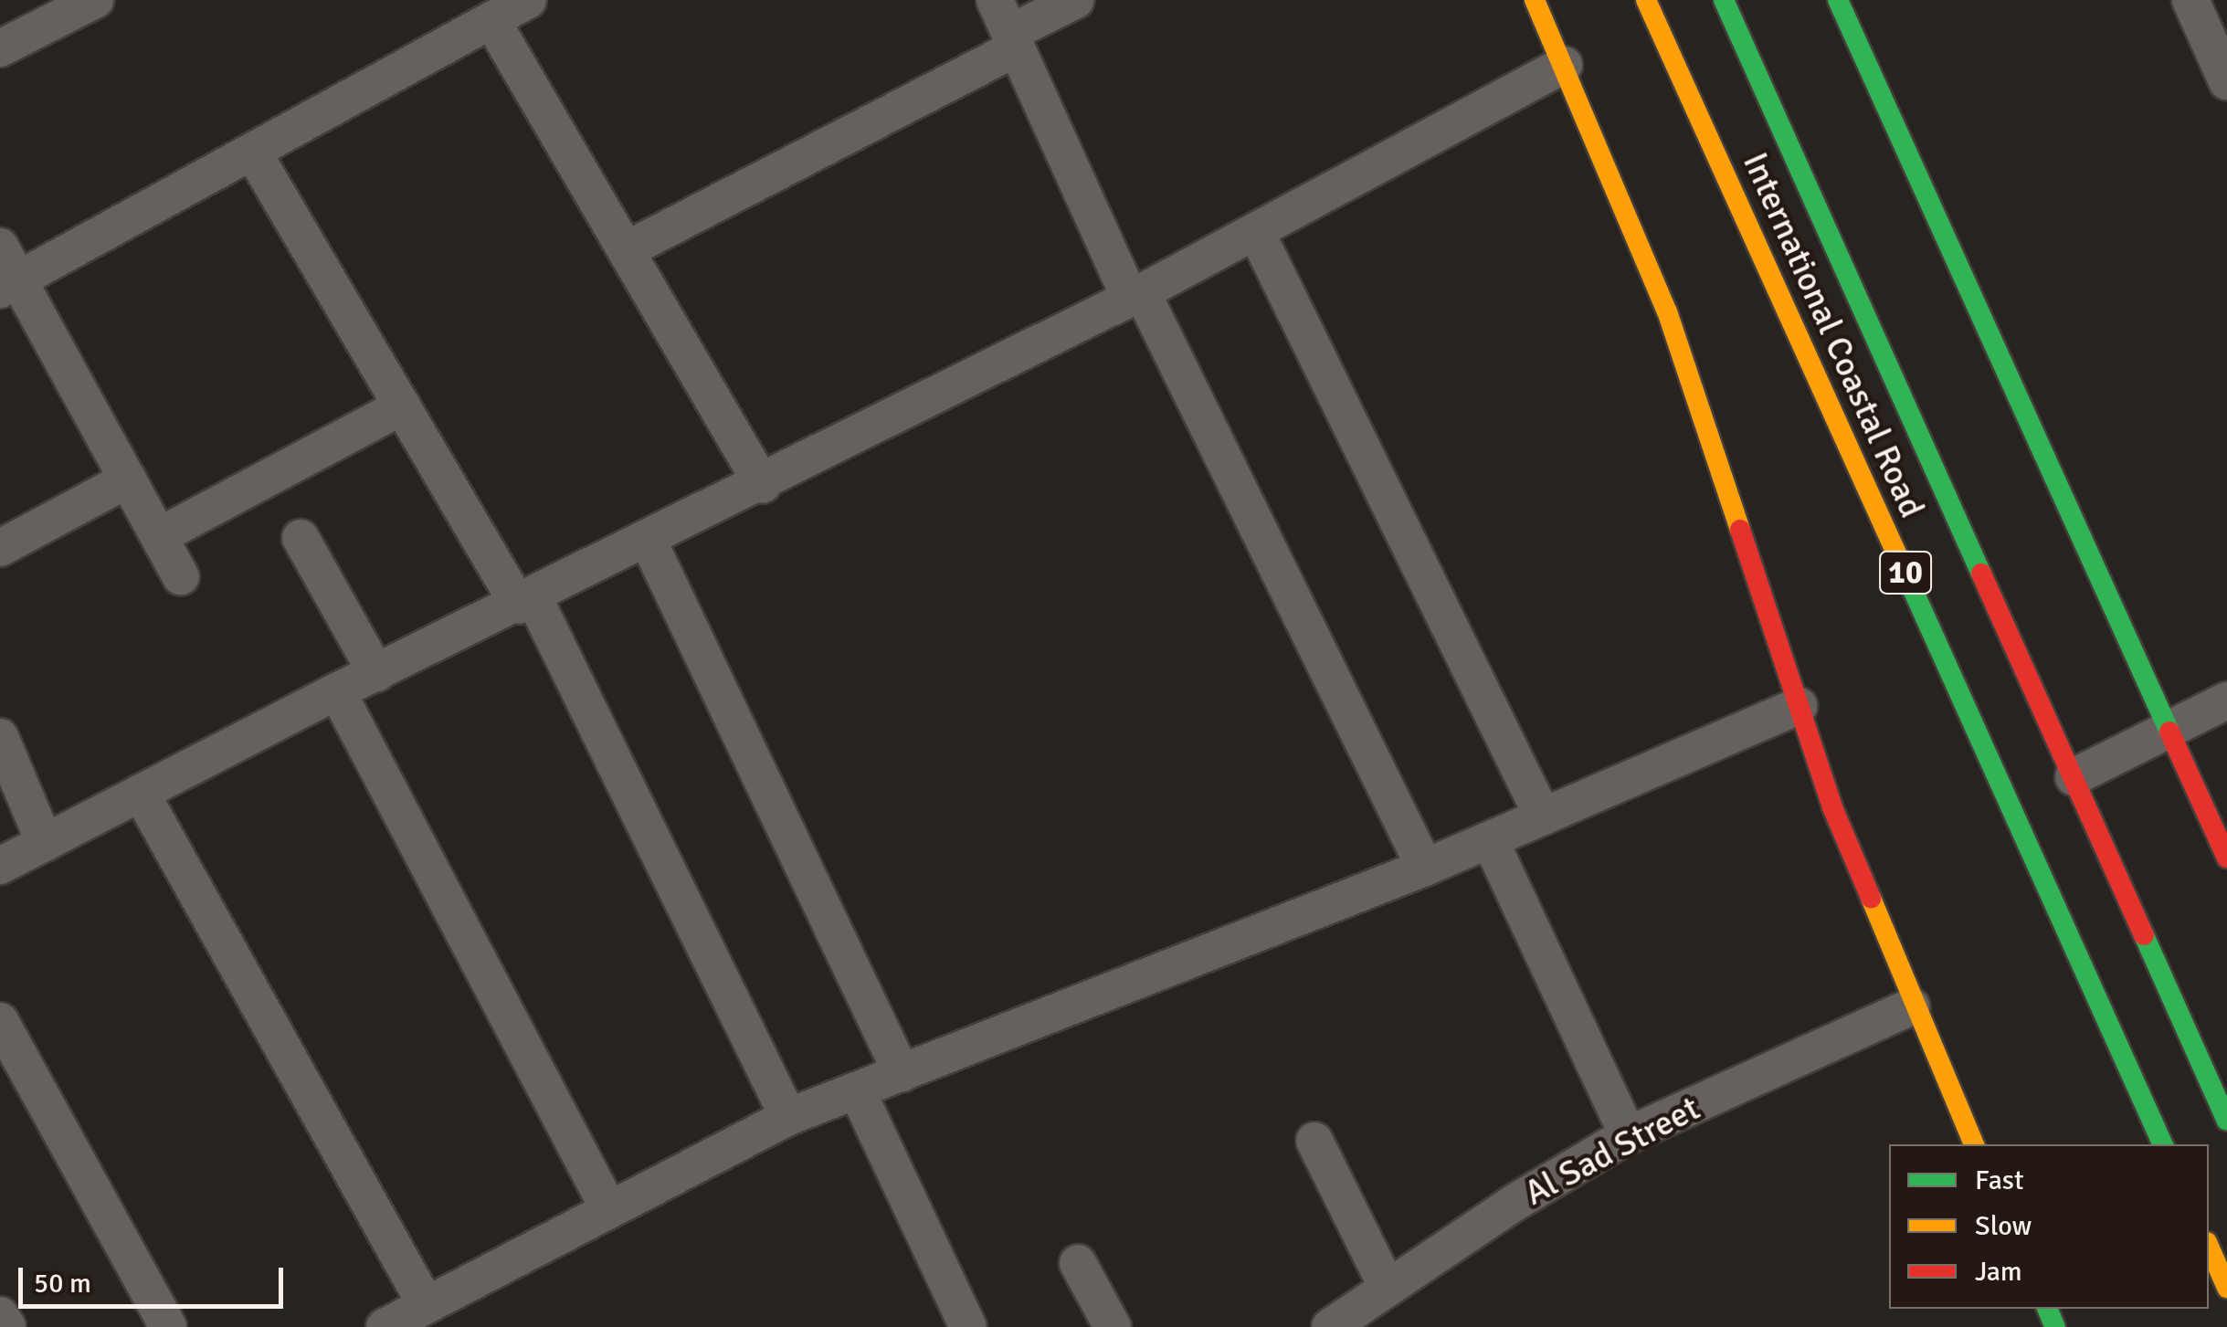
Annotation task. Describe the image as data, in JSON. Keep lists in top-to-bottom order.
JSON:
{
  "streets": {
    "main road": ["International Coastal Road", "10"],
    "street": ["Al Sad Street"]
  },
  "legend": ["Fast", "Slow", "Jam"],
  "scale_bar": "50 m"
}
